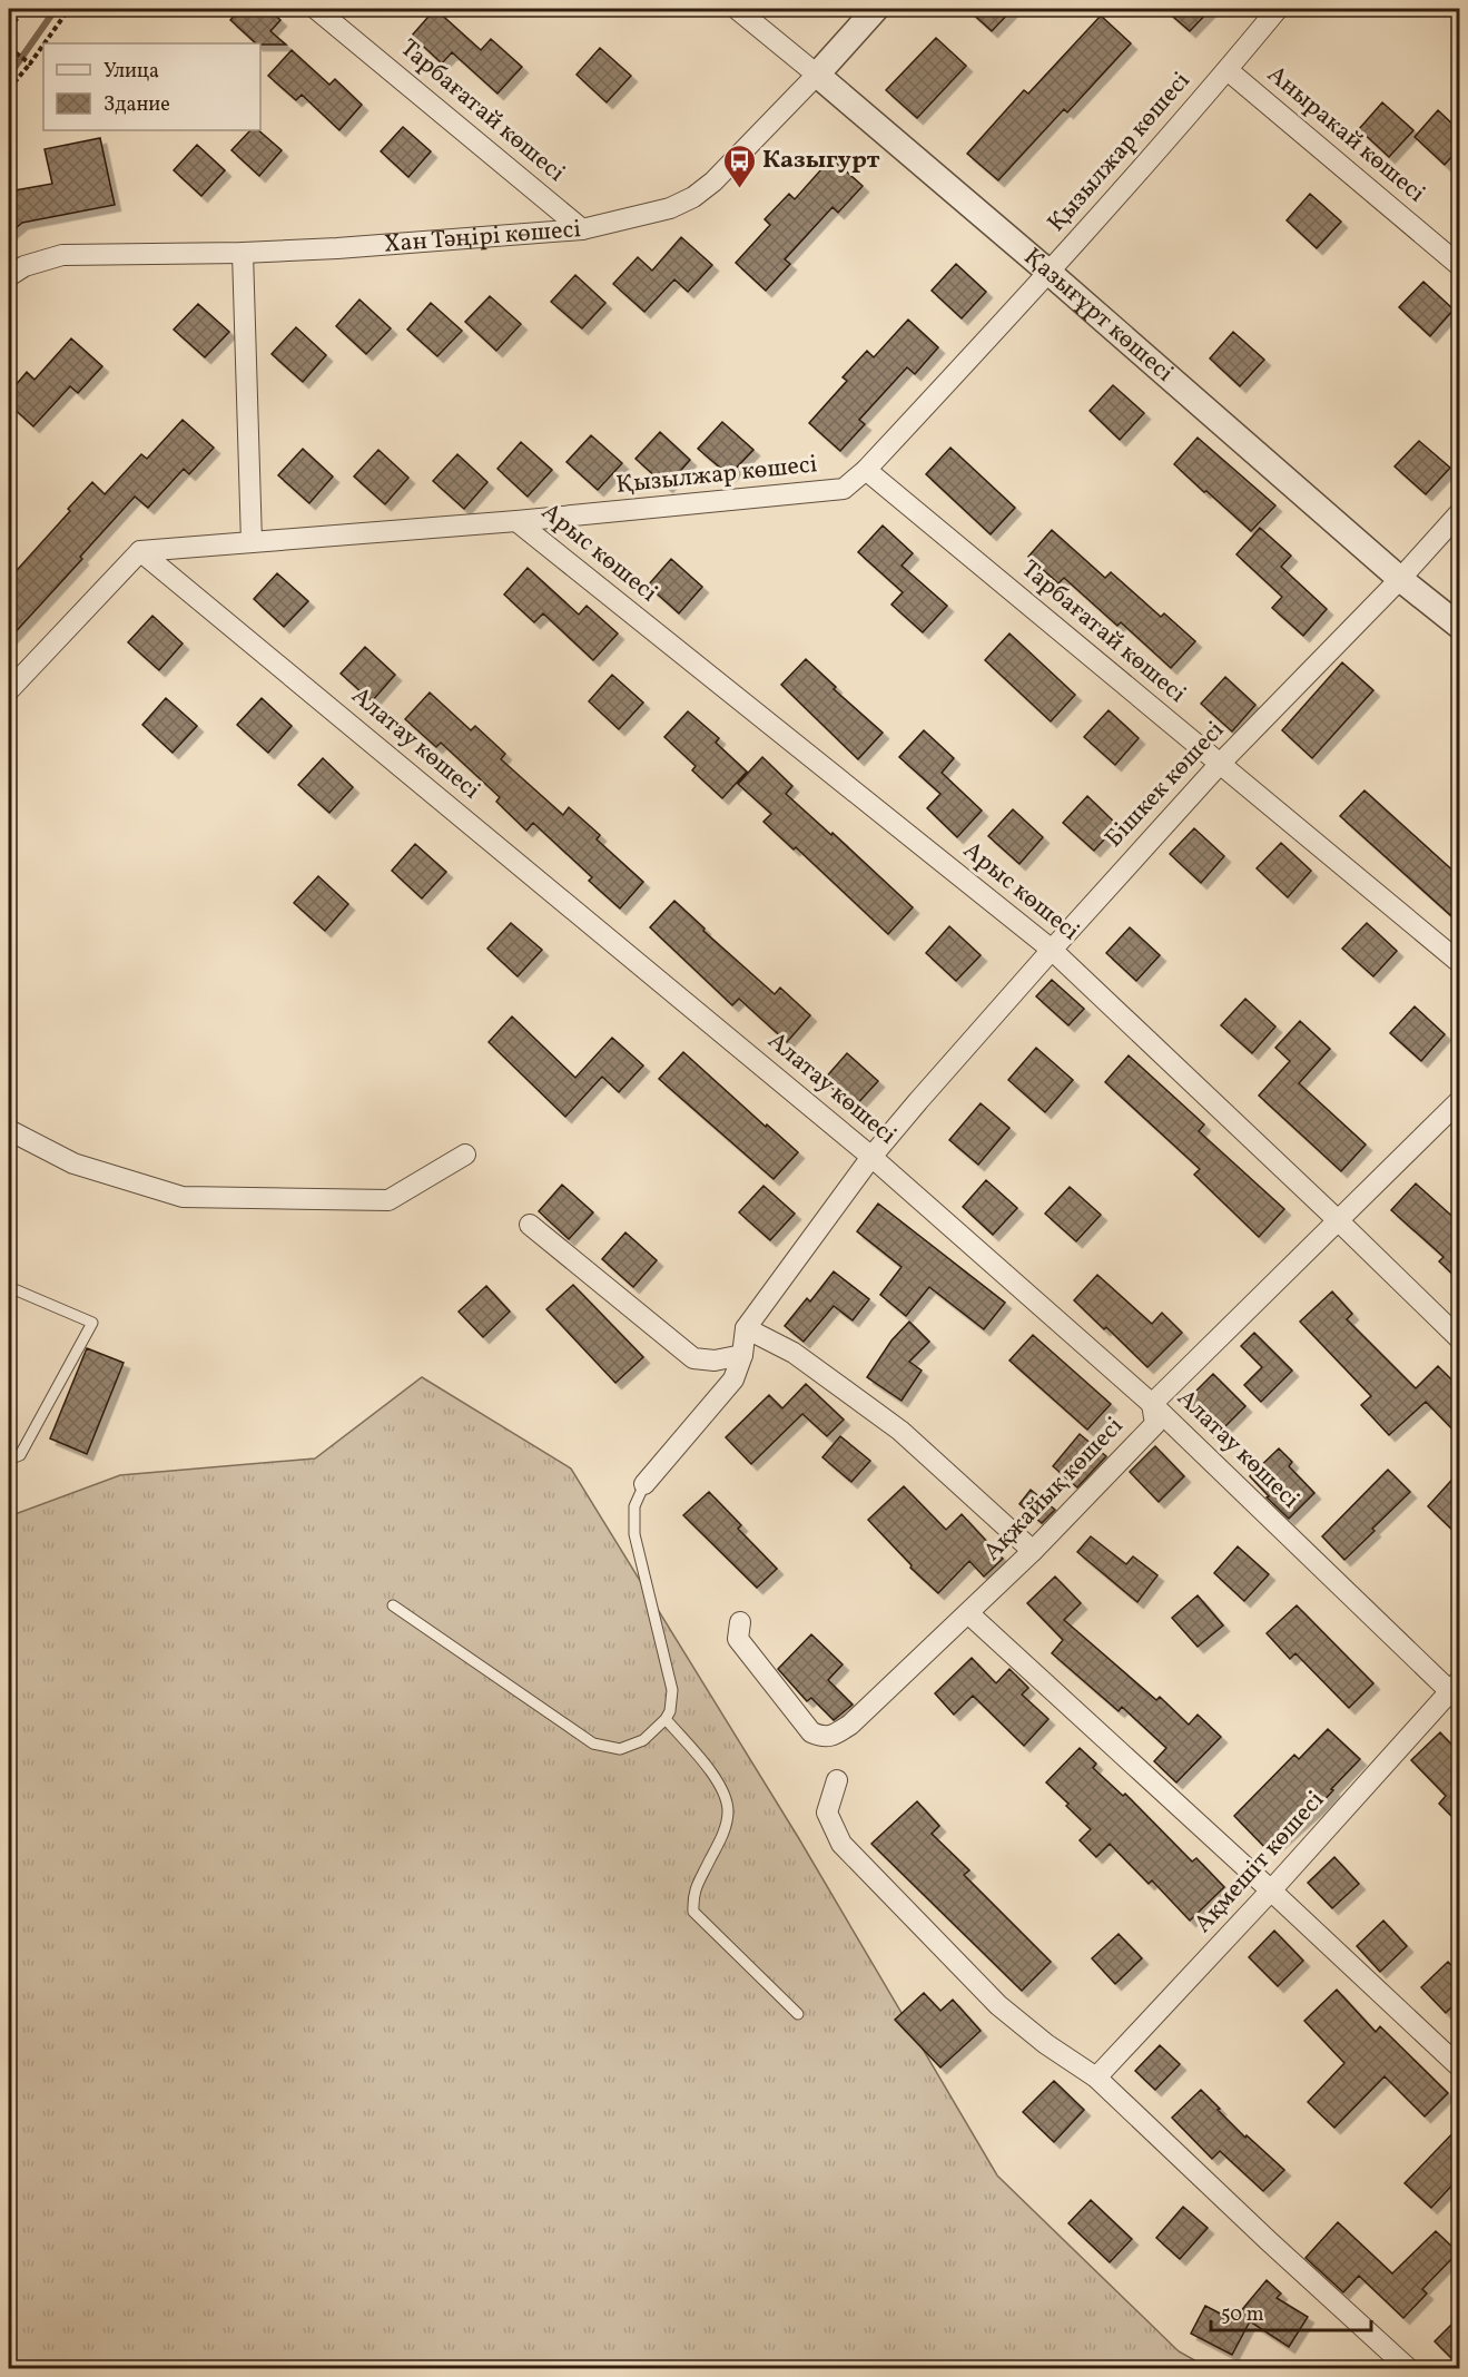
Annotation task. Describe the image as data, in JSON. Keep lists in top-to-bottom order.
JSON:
{
  "streets": {
    "street": [
      "Тарбағатай көшесі",
      "Аныракай көшесі",
      "Қызылжар көшесі",
      "Хан Тәңірі көшесі",
      "Қазығұрт көшесі",
      "Арыс көшесі",
      "Алатау көшесі",
      "Бішкек көшесі",
      "Ақжайық көшесі",
      "Ақмешіт көшесі"
    ]
  },
  "crossings": [
    ["Тарбағатай көшесі", "Қызылжар көшесі"],
    ["Тарбағатай көшесі", "Хан Тәңірі көшесі"],
    ["Тарбағатай көшесі", "Бішкек көшесі"],
    ["Аныракай көшесі", "Қызылжар көшесі"],
    ["Қызылжар көшесі", "Қазығұрт көшесі"],
    ["Қызылжар көшесі", "Арыс көшесі"],
    ["Қызылжар көшесі", "Алатау көшесі"],
    ["Хан Тәңірі көшесі", "Қазығұрт көшесі"],
    ["Қазығұрт көшесі", "Бішкек көшесі"],
    ["Арыс көшесі", "Бішкек көшесі"],
    ["Арыс көшесі", "Ақжайық көшесі"],
    ["Алатау көшесі", "Бішкек көшесі"],
    ["Алатау көшесі", "Ақжайық көшесі"],
    ["Алатау көшесі", "Ақмешіт көшесі"]
  ],
  "places": {
    "bus stop": ["Казыгурт"]
  },
  "legend": ["Улица", "Здание"],
  "scale_bar": "50 m"
}
